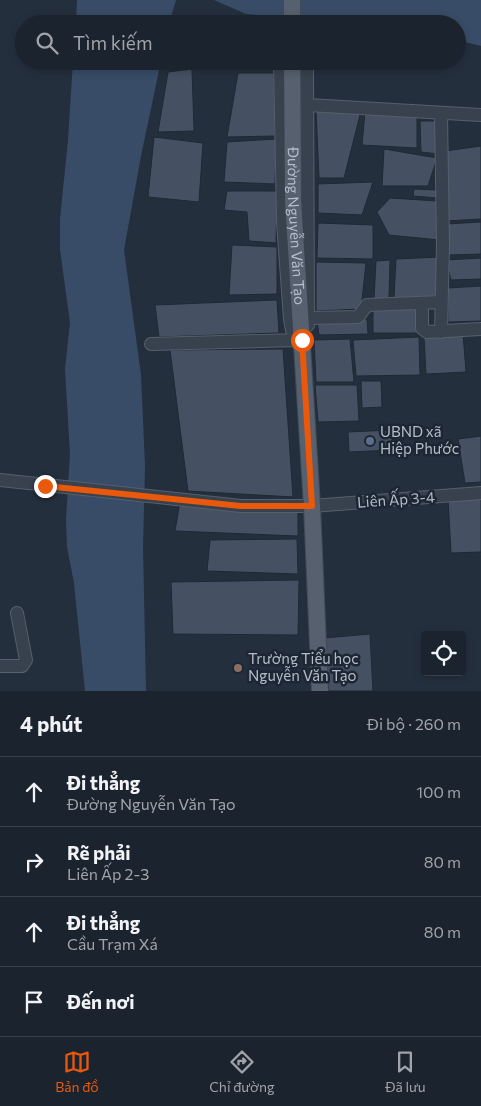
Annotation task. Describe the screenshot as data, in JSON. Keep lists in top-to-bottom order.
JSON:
{
  "streets": {
    "main road": ["Đường Nguyễn Văn Tạo"],
    "street": ["Liên Ấp 3-4"]
  },
  "crossings": [
    ["Đường Nguyễn Văn Tạo", "Liên Ấp 3-4"]
  ],
  "places": ["UBND xã Hiệp Phước", "Trường Tiểu học Nguyễn Văn Tạo"],
  "page": {
    "search": "Tìm kiếm",
    "heading": ["4 phút", "Đi bộ · 260 m"],
    "list": [
      ["Đi thẳng", "Đường Nguyễn Văn Tạo", "100 m"],
      ["Rẽ phải", "Liên Ấp 2-3", "80 m"],
      ["Đi thẳng", "Cầu Trạm Xá", "80 m"],
      "Đến nơi"
    ],
    "nav": ["Bản đồ", "Chỉ đường", "Đã lưu"]
  }
}
